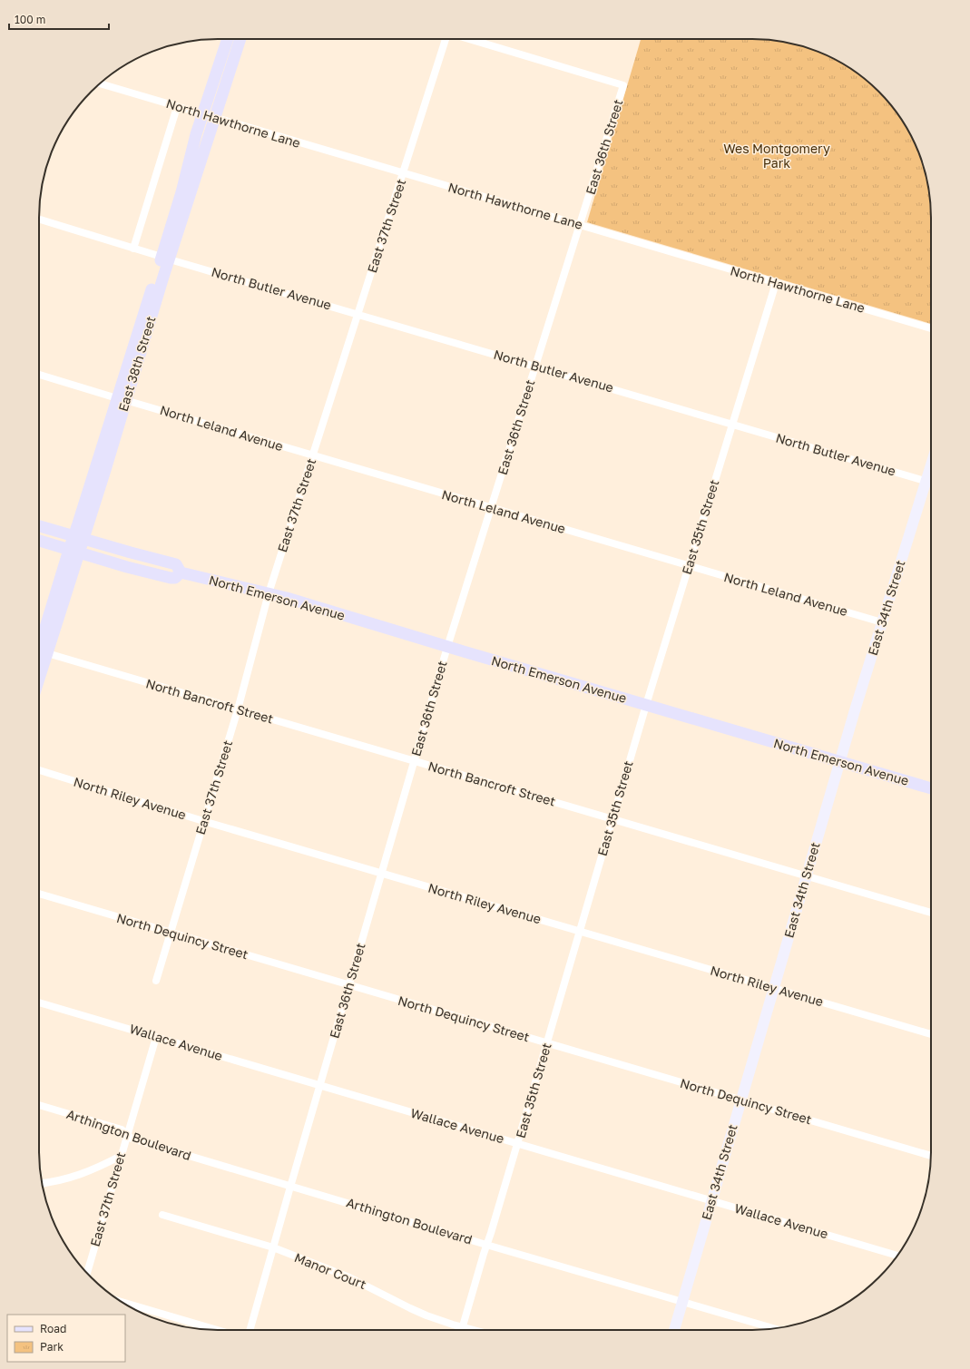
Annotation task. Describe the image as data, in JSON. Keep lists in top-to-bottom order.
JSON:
{
  "streets": {
    "main road": ["East 38th Street", "North Emerson Avenue", "East 34th Street"],
    "street": [
      "North Hawthorne Lane",
      "East 36th Street",
      "East 37th Street",
      "North Butler Avenue",
      "North Leland Avenue",
      "East 35th Street",
      "North Bancroft Street",
      "North Riley Avenue",
      "North Dequincy Street",
      "Wallace Avenue",
      "Arthington Boulevard",
      "Manor Court"
    ]
  },
  "crossings": [
    ["North Hawthorne Lane", "East 36th Street"],
    ["North Hawthorne Lane", "East 37th Street"],
    ["North Hawthorne Lane", "East 38th Street"],
    ["North Hawthorne Lane", "East 35th Street"],
    ["East 36th Street", "North Butler Avenue"],
    ["East 36th Street", "North Leland Avenue"],
    ["East 36th Street", "North Emerson Avenue"],
    ["East 36th Street", "North Bancroft Street"],
    ["East 36th Street", "North Riley Avenue"],
    ["East 36th Street", "North Dequincy Street"],
    ["East 36th Street", "Wallace Avenue"],
    ["East 36th Street", "Arthington Boulevard"],
    ["East 36th Street", "Manor Court"],
    ["East 37th Street", "North Butler Avenue"],
    ["East 37th Street", "North Leland Avenue"],
    ["East 37th Street", "North Emerson Avenue"],
    ["East 37th Street", "North Bancroft Street"],
    ["East 37th Street", "North Riley Avenue"],
    ["East 37th Street", "North Dequincy Street"],
    ["East 37th Street", "Wallace Avenue"],
    ["East 37th Street", "Arthington Boulevard"],
    ["North Butler Avenue", "East 38th Street"],
    ["North Butler Avenue", "East 35th Street"],
    ["North Butler Avenue", "East 34th Street"],
    ["East 38th Street", "North Leland Avenue"],
    ["East 38th Street", "North Emerson Avenue"],
    ["East 38th Street", "North Bancroft Street"],
    ["North Leland Avenue", "East 35th Street"],
    ["North Leland Avenue", "East 34th Street"],
    ["East 35th Street", "North Emerson Avenue"],
    ["East 35th Street", "North Bancroft Street"],
    ["East 35th Street", "North Riley Avenue"],
    ["East 35th Street", "North Dequincy Street"],
    ["East 35th Street", "Wallace Avenue"],
    ["East 35th Street", "Arthington Boulevard"],
    ["East 35th Street", "Manor Court"],
    ["North Emerson Avenue", "East 34th Street"],
    ["East 34th Street", "North Bancroft Street"],
    ["East 34th Street", "North Riley Avenue"],
    ["East 34th Street", "North Dequincy Street"],
    ["East 34th Street", "Wallace Avenue"],
    ["East 34th Street", "Arthington Boulevard"]
  ],
  "parks": ["Wes Montgomery Park"],
  "legend": ["Road", "Park"],
  "scale_bar": "100 m"
}
